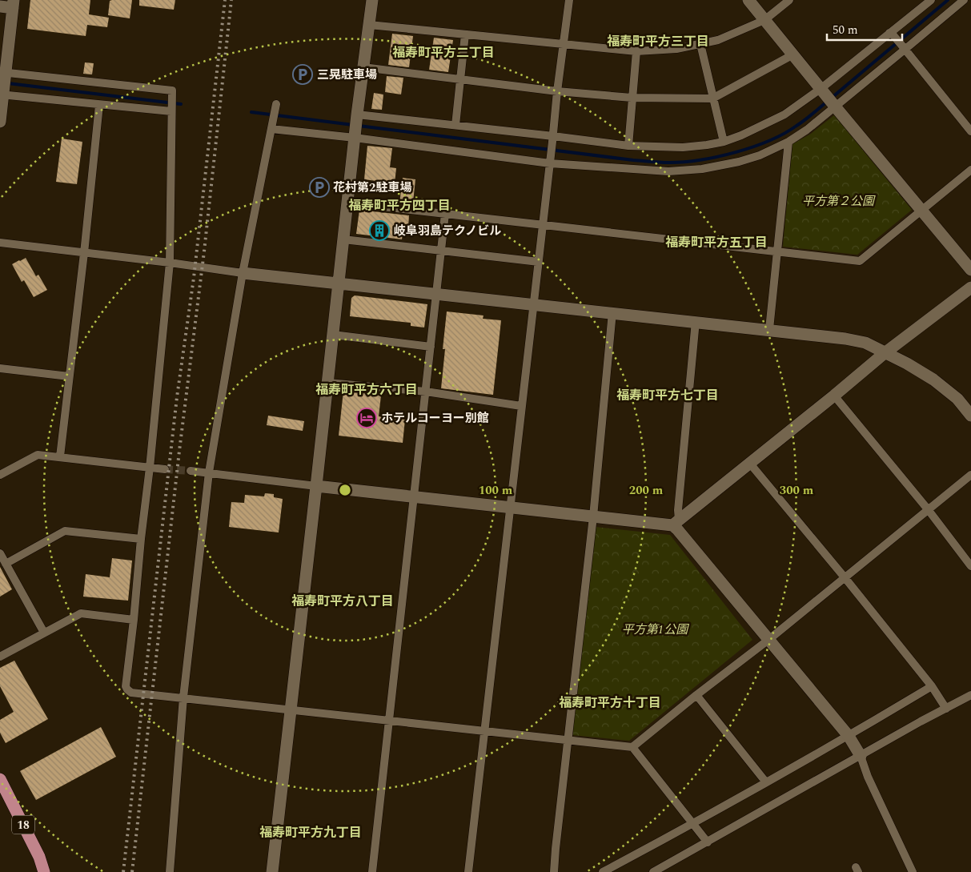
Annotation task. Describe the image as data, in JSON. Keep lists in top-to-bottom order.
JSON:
{
  "streets": {
    "main road": ["18"]
  },
  "districts": [
    "福寿町平方三丁目",
    "福寿町平方二丁目",
    "福寿町平方四丁目",
    "福寿町平方五丁目",
    "福寿町平方六丁目",
    "福寿町平方七丁目",
    "福寿町平方八丁目",
    "福寿町平方十丁目",
    "福寿町平方九丁目"
  ],
  "parks": ["平方第２公園", "平方第1公園"],
  "places": {
    "parking": ["三晃駐車場", "花村第2駐車場"],
    "building": ["岐阜羽島テクノビル"],
    "hotel": ["ホテルコーヨー別館"]
  },
  "scale_bar": "50 m",
  "rings": ["100 m", "200 m", "300 m"]
}
